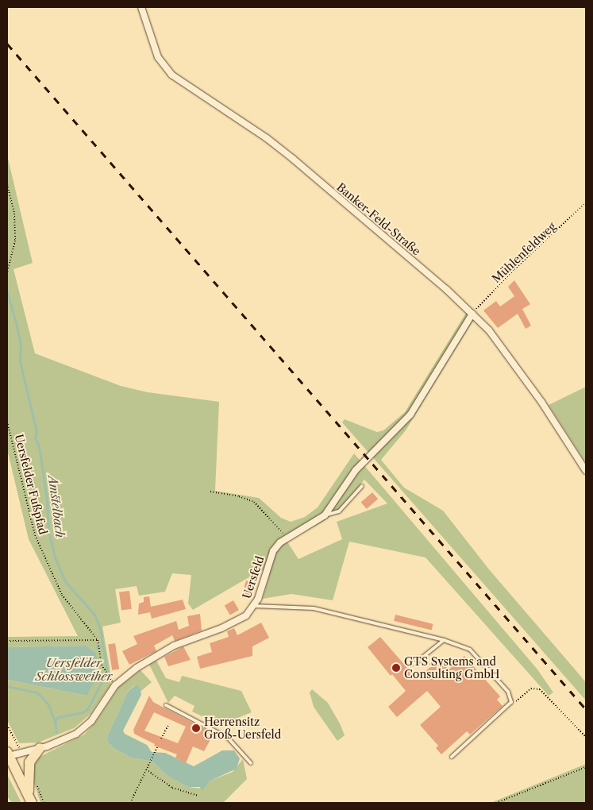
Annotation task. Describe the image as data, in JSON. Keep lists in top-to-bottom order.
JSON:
{
  "streets": {
    "street": ["Banker-Feld-Straße", "Uersfeld"],
    "path": ["Mühlenfeldweg", "Uersfelder Fußpfad"]
  },
  "crossings": [
    ["Banker-Feld-Straße", "Mühlenfeldweg"],
    ["Banker-Feld-Straße", "Uersfeld"],
    ["Mühlenfeldweg", "Uersfeld"]
  ],
  "water": ["Amstelbach", "Uersfelder Schlossweiher"],
  "places": ["GTS Systems and Consulting GmbH", "Herrensitz Groß-Uersfeld"]
}
